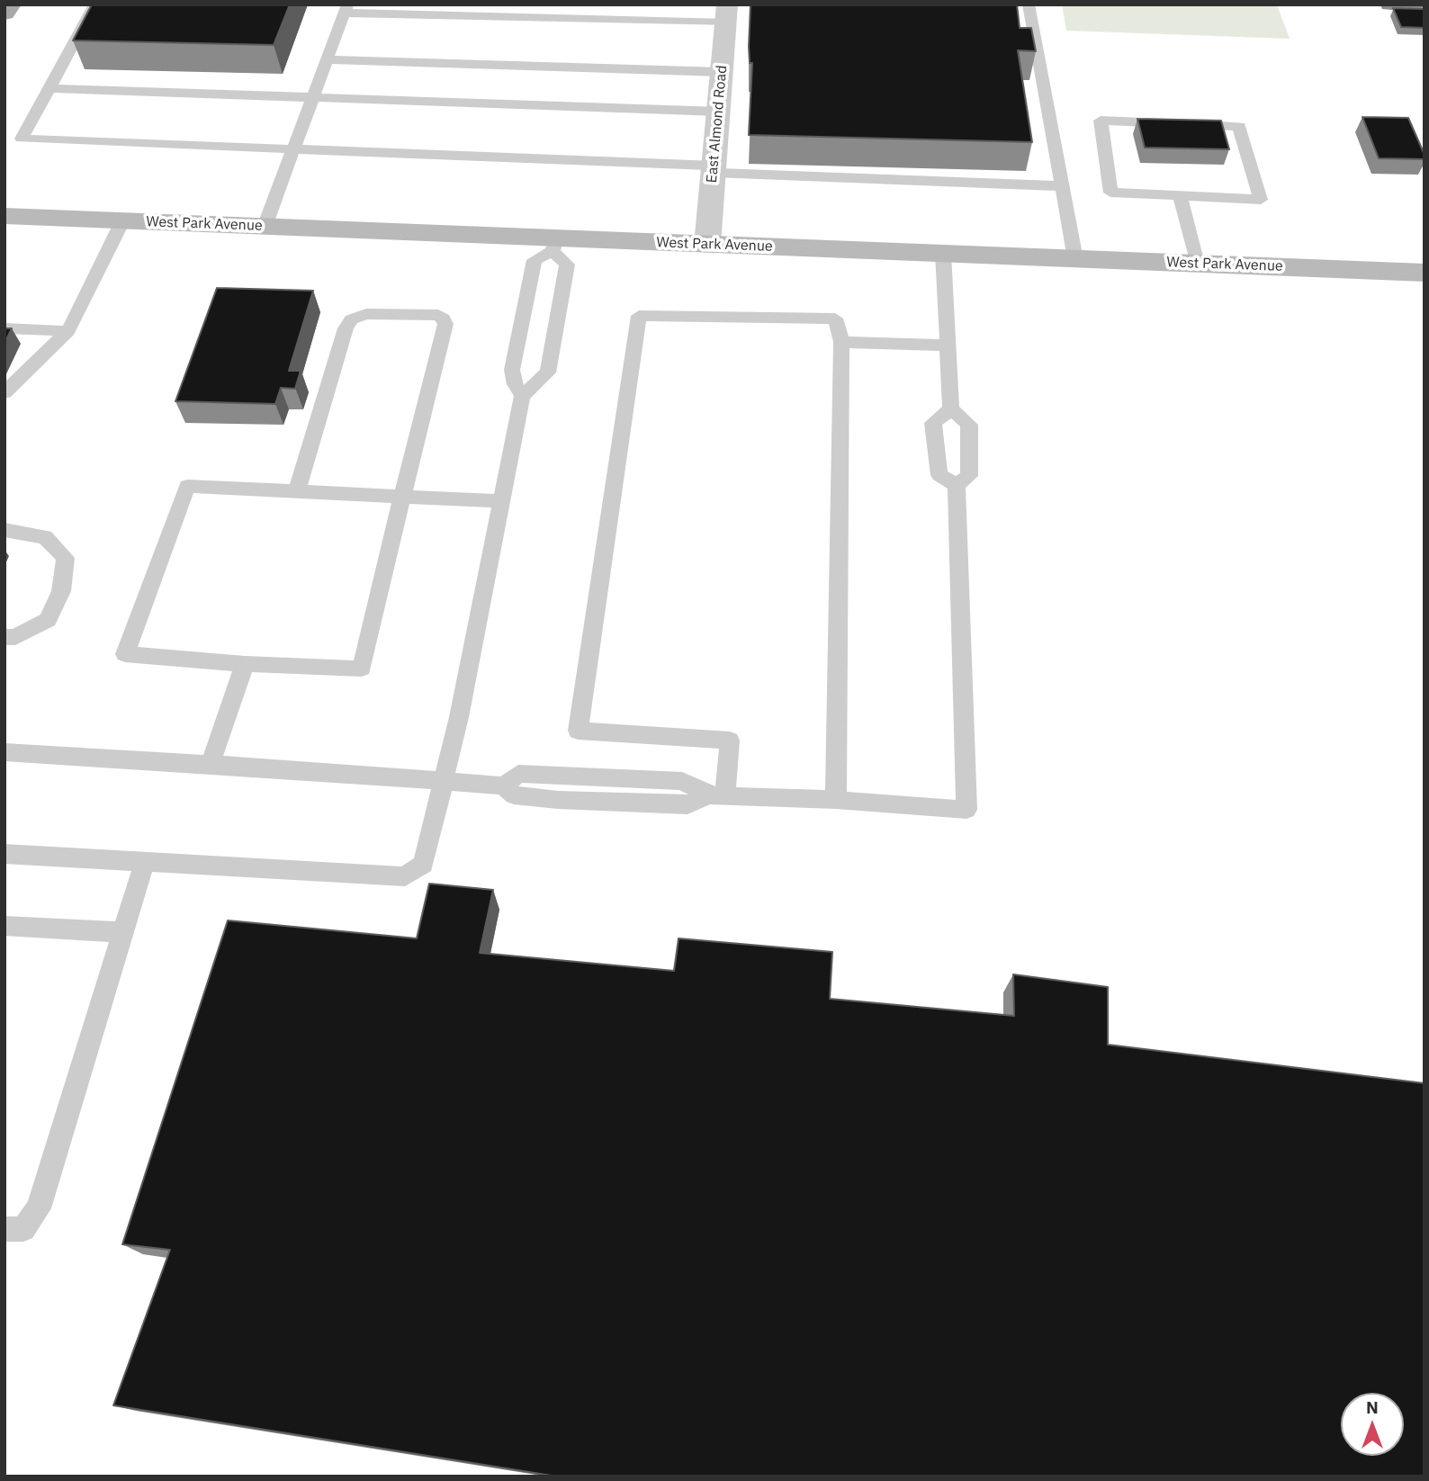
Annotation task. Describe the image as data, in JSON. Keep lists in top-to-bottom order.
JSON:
{
  "streets": {
    "main road": ["West Park Avenue"],
    "street": ["East Almond Road"]
  },
  "crossings": [
    ["East Almond Road", "West Park Avenue"]
  ],
  "north": "top"
}
